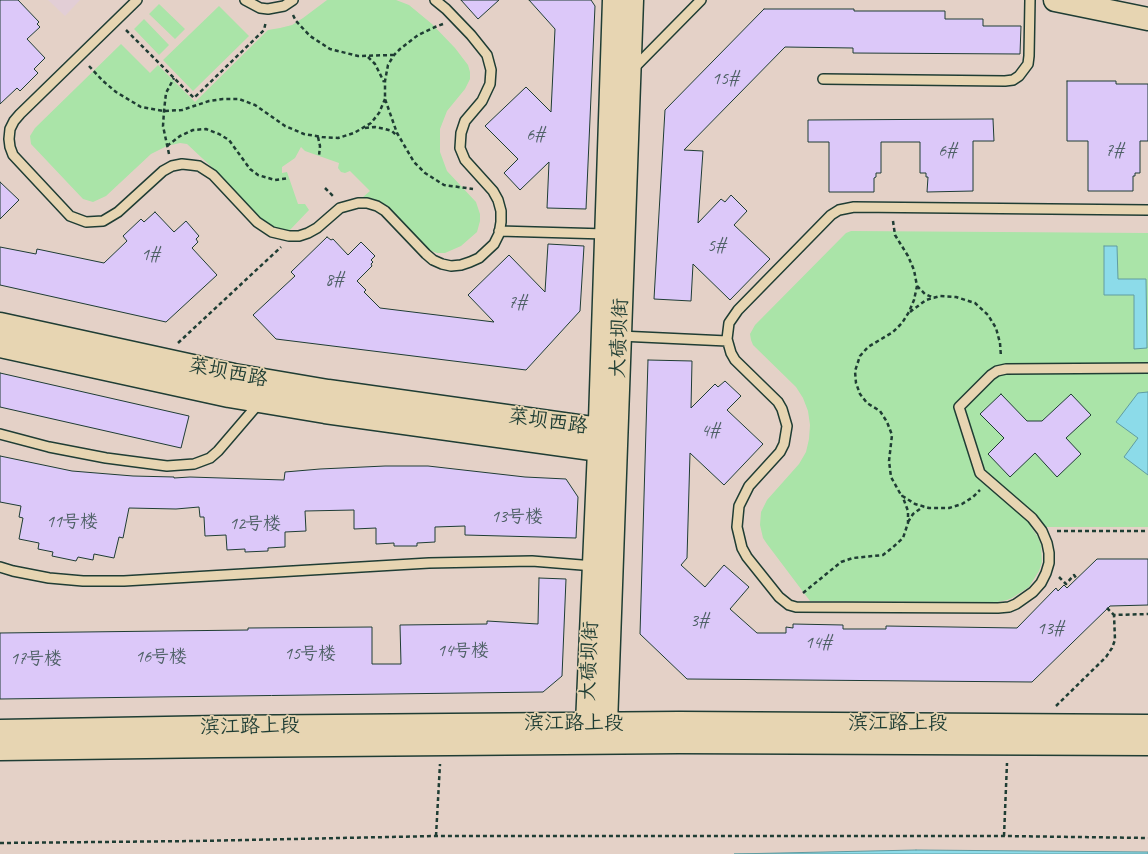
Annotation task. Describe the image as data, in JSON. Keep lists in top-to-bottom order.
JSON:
{
  "streets": {
    "street": ["大碛坝街", "菜坝西路", "滨江路上段"]
  },
  "crossings": [
    ["大碛坝街", "菜坝西路"],
    ["大碛坝街", "滨江路上段"]
  ],
  "house_numbers": [
    "15#",
    "6#",
    "6#",
    "7#",
    "5#",
    "1#",
    "8#",
    "7#",
    "4#",
    "13号楼",
    "11号楼",
    "12号楼",
    "3#",
    "13#",
    "14#",
    "14号楼",
    "15号楼",
    "16号楼",
    "17号楼"
  ]
}
